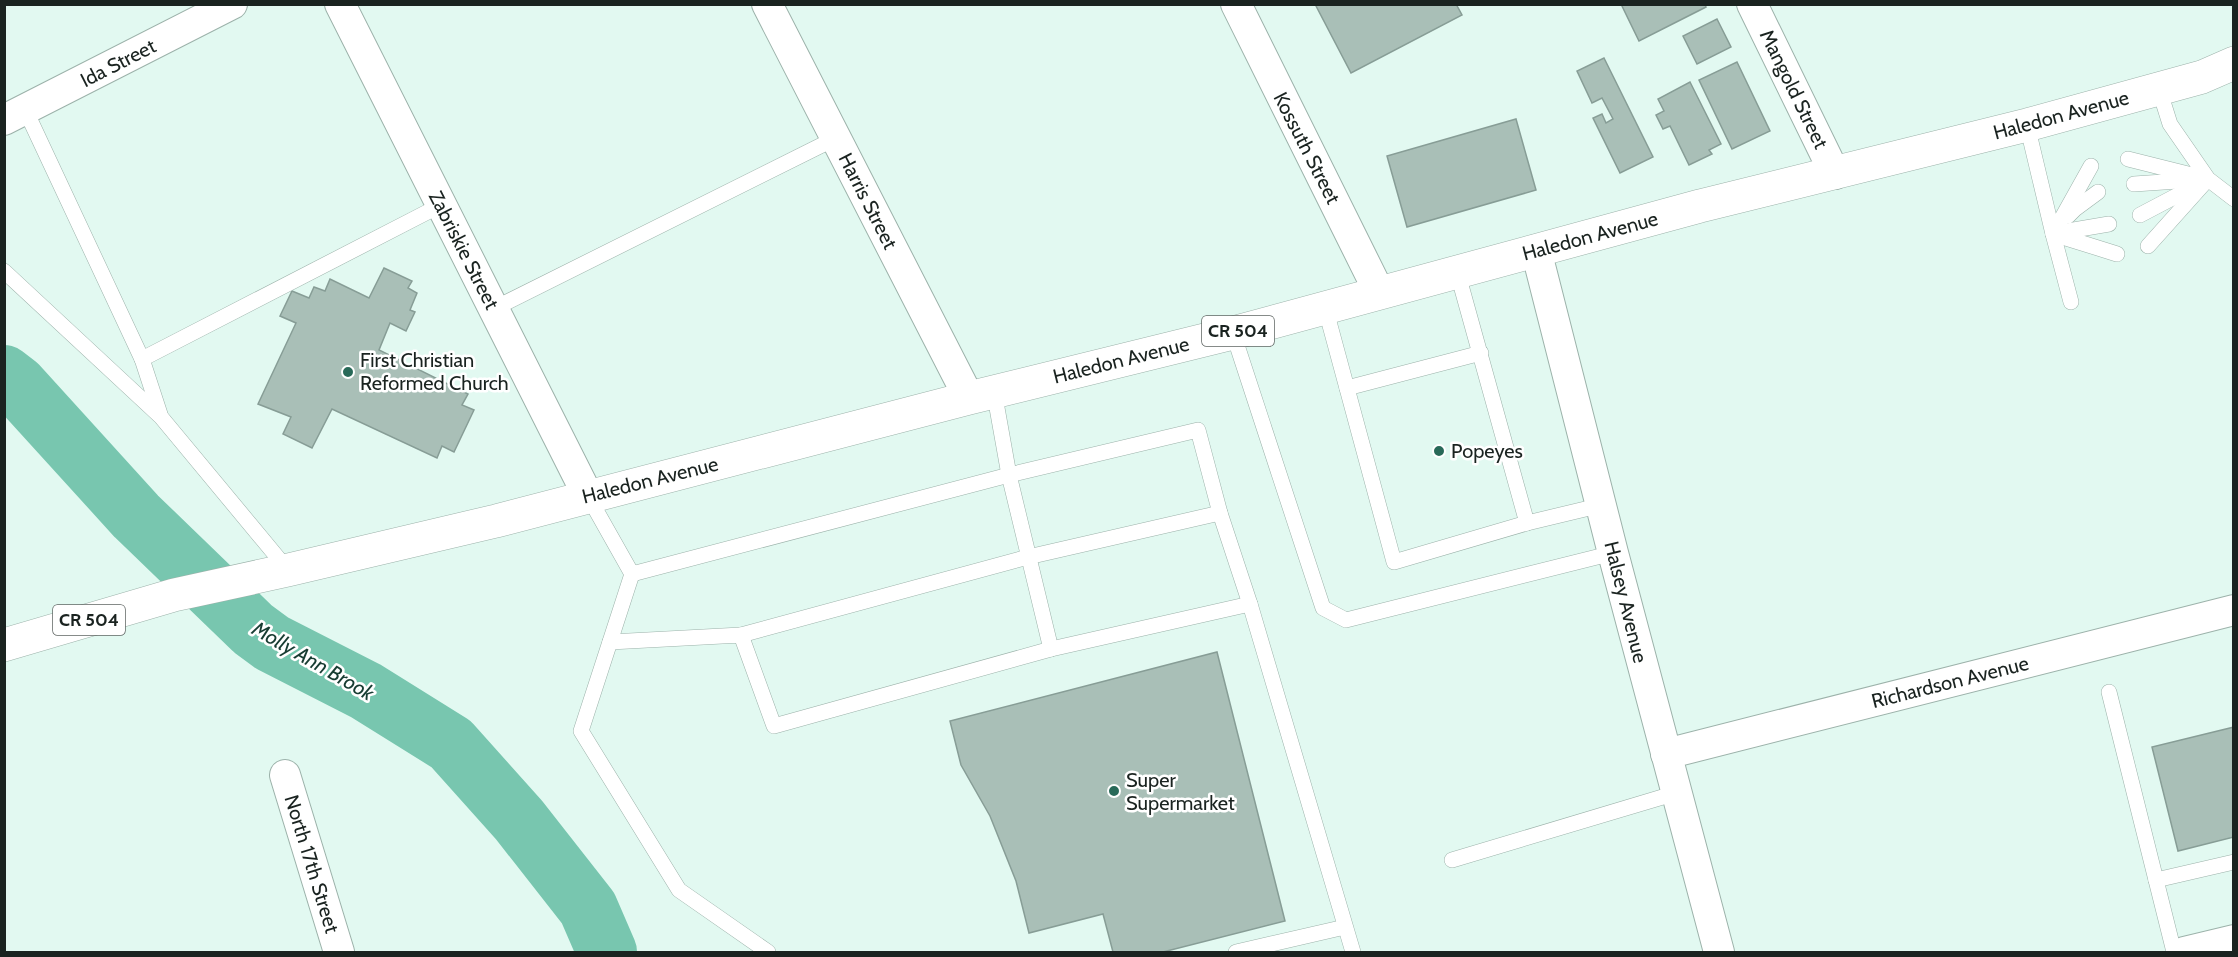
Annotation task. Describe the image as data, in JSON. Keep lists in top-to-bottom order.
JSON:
{
  "streets": {
    "main road": ["Haledon Avenue", "CR 504"],
    "street": [
      "Ida Street",
      "Mangold Street",
      "Kossuth Street",
      "Harris Street",
      "Zabriskie Street",
      "Halsey Avenue",
      "Richardson Avenue",
      "North 17th Street"
    ]
  },
  "crossings": [
    ["Mangold Street", "Haledon Avenue"],
    ["Haledon Avenue", "Kossuth Street"],
    ["Haledon Avenue", "Harris Street"],
    ["Haledon Avenue", "Zabriskie Street"],
    ["Haledon Avenue", "Halsey Avenue"],
    ["Halsey Avenue", "Richardson Avenue"]
  ],
  "water": ["Molly Ann Brook"],
  "places": ["First Christian Reformed Church", "Popeyes", "Super Supermarket"]
}
